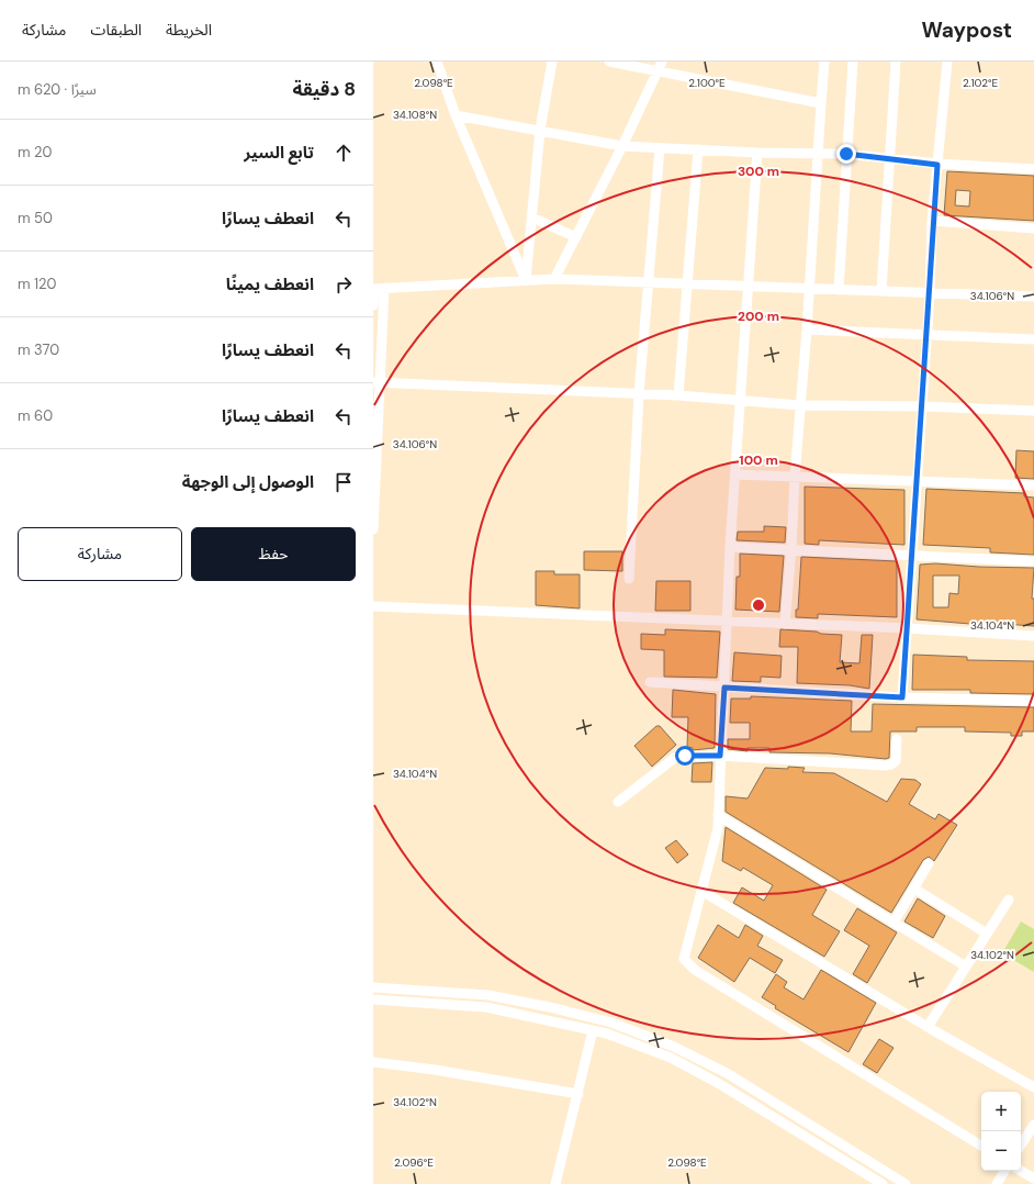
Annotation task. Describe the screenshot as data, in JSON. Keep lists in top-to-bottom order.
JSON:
{
  "page": {
    "header": "Waypost",
    "nav": ["الخريطة", "الطبقات", "مشاركة"],
    "heading": ["8 دقيقة", "سيرًا · 620 m"],
    "list": [
      ["تابع السير", "20 m"],
      ["انعطف يسارًا", "50 m"],
      ["انعطف يمينًا", "120 m"],
      ["انعطف يسارًا", "370 m"],
      ["انعطف يسارًا", "60 m"],
      "الوصول إلى الوجهة"
    ],
    "buttons": ["حفظ", "مشاركة"],
    "map_buttons": ["+", "−"]
  },
  "coordinates": [
    "2.098°E",
    "2.100°E",
    "2.102°E",
    "34.108°N",
    "34.106°N",
    "34.104°N",
    "34.102°N",
    "2.096°E"
  ],
  "rings": ["300 m", "200 m", "100 m"]
}
